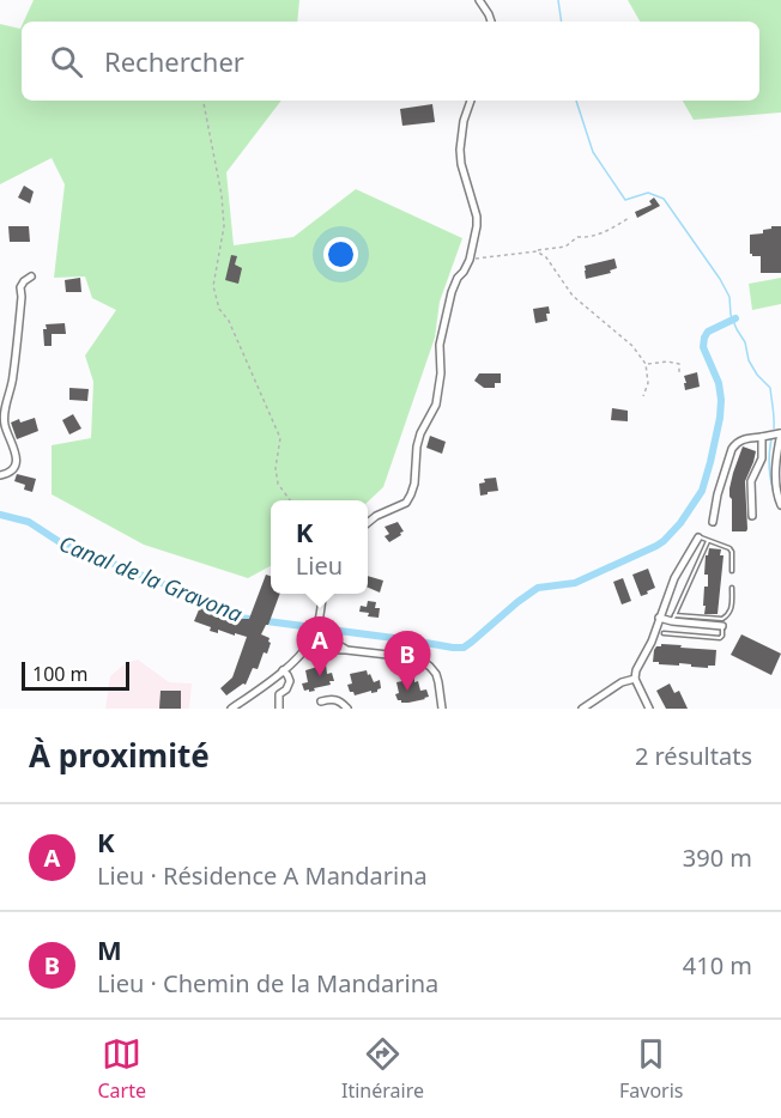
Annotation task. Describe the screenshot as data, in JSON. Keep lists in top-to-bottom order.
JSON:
{
  "water": ["Canal de la Gravona"],
  "scale_bar": "100 m",
  "page": {
    "search": "Rechercher",
    "popup": ["K", "Lieu"],
    "pins": ["A", "B"],
    "scale": "100 m",
    "heading": ["À proximité", "2 résultats"],
    "list": [
      {
        "mark": "A",
        "name": "K",
        "note": "Lieu · Résidence A Mandarina",
        "value": "390 m"
      },
      {
        "mark": "B",
        "name": "M",
        "note": "Lieu · Chemin de la Mandarina",
        "value": "410 m"
      }
    ],
    "nav": ["Carte", "Itinéraire", "Favoris"]
  }
}
